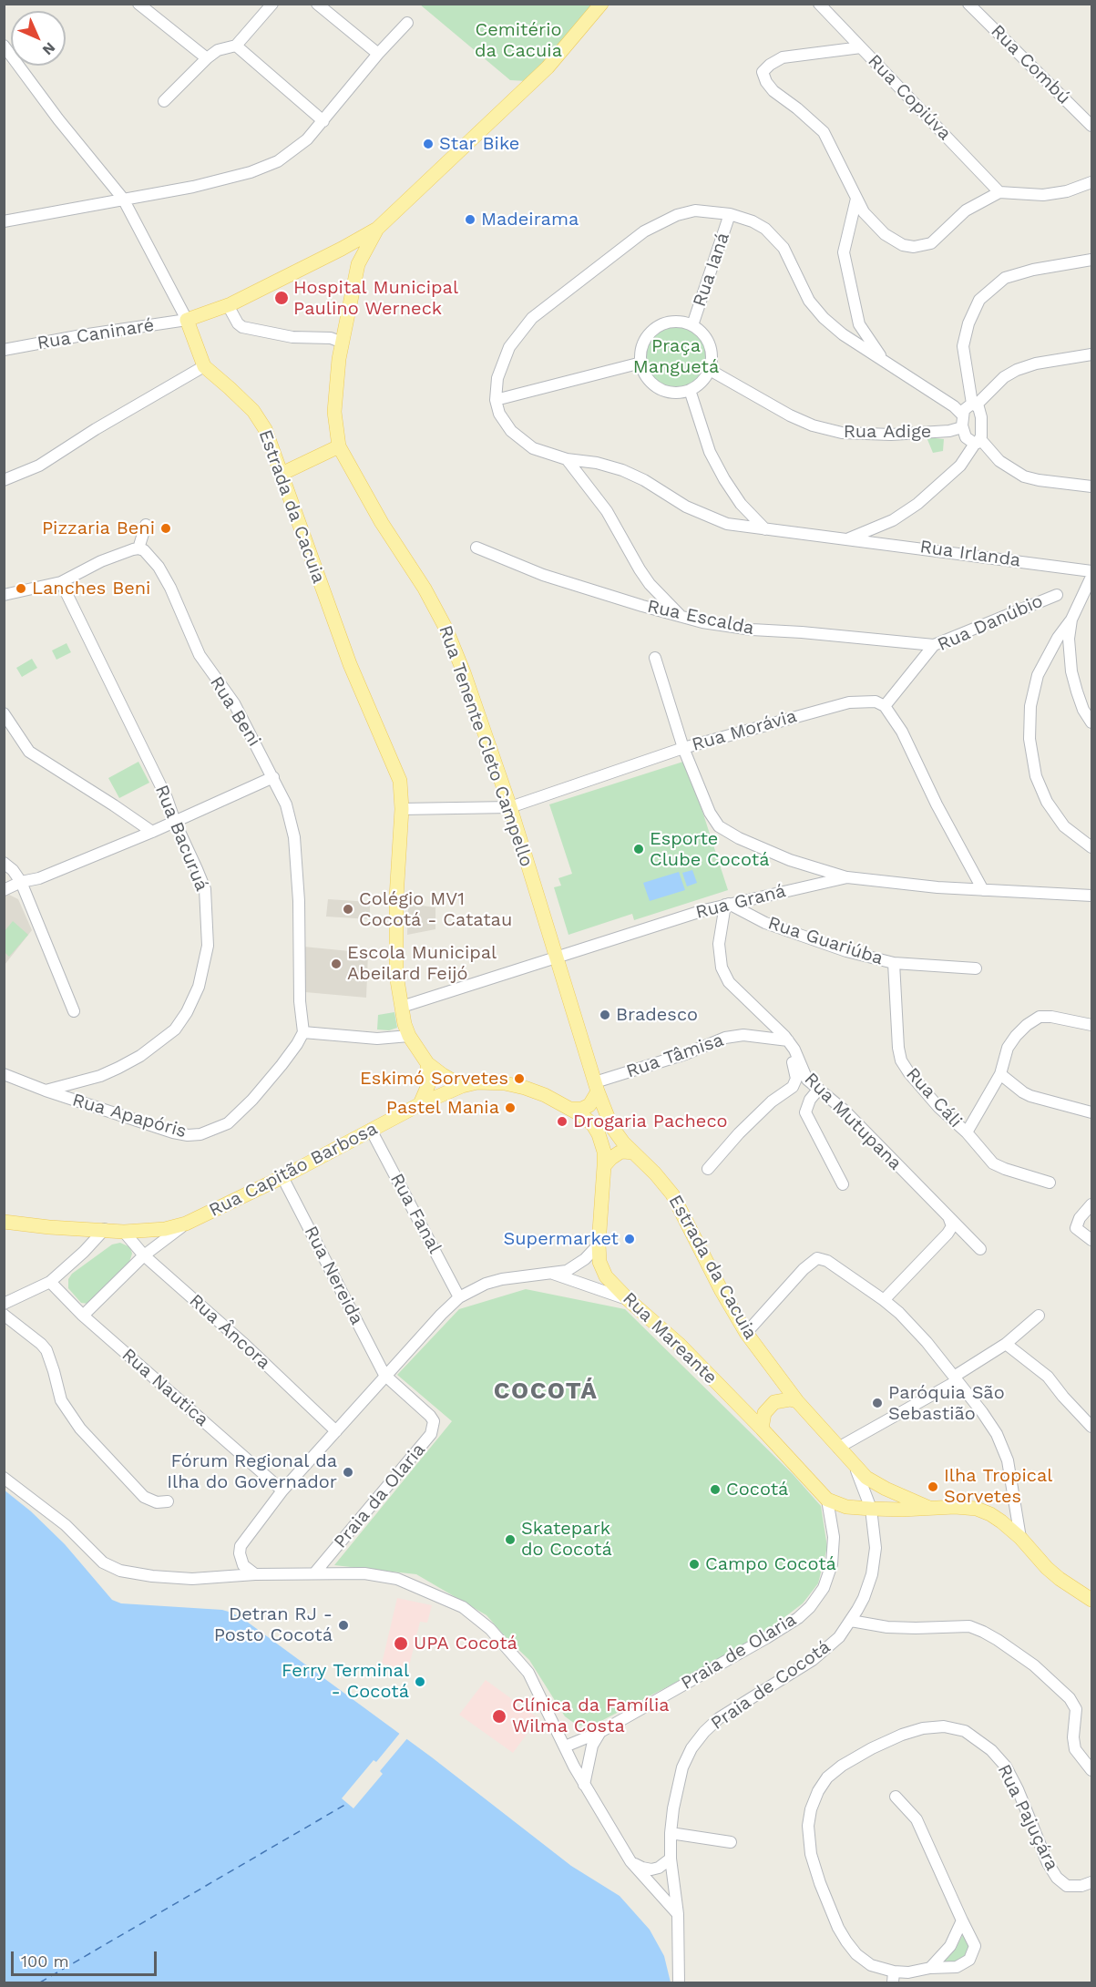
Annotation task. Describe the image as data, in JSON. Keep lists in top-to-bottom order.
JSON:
{
  "streets": {
    "main road": [
      "Estrada da Cacuia",
      "Rua Tenente Cleto Campello",
      "Rua Capitão Barbosa",
      "Rua Mareante"
    ],
    "street": [
      "Rua Combú",
      "Rua Copiúva",
      "Rua Ianá",
      "Rua Caninaré",
      "Rua Adige",
      "Rua Irlanda",
      "Rua Escalda",
      "Rua Danúbio",
      "Rua Beni",
      "Rua Morávia",
      "Rua Bacuruá",
      "Rua Graná",
      "Rua Guariúba",
      "Rua Tâmisa",
      "Rua Cáli",
      "Rua Apapóris",
      "Rua Mutupana",
      "Rua Fanal",
      "Rua Nereida",
      "Rua Âncora",
      "Rua Nautica",
      "Praia da Olaria",
      "Praia de Olaria",
      "Praia de Cocotá",
      "Rua Pajuçára"
    ]
  },
  "crossings": [
    ["Rua Ianá", "Rua Adige"],
    ["Rua Caninaré", "Estrada da Cacuia"],
    ["Estrada da Cacuia", "Rua Morávia"],
    ["Estrada da Cacuia", "Rua Tenente Cleto Campello"],
    ["Estrada da Cacuia", "Rua Graná"],
    ["Estrada da Cacuia", "Rua Tâmisa"],
    ["Estrada da Cacuia", "Rua Capitão Barbosa"],
    ["Estrada da Cacuia", "Praia de Cocotá"],
    ["Rua Escalda", "Rua Danúbio"],
    ["Rua Danúbio", "Rua Morávia"],
    ["Rua Beni", "Rua Apapóris"],
    ["Rua Morávia", "Rua Tenente Cleto Campello"],
    ["Rua Tenente Cleto Campello", "Rua Graná"],
    ["Rua Tenente Cleto Campello", "Rua Tâmisa"],
    ["Rua Bacuruá", "Rua Apapóris"],
    ["Rua Graná", "Rua Guariúba"],
    ["Rua Graná", "Rua Mutupana"],
    ["Rua Guariúba", "Rua Cáli"],
    ["Rua Guariúba", "Rua Mutupana"],
    ["Rua Tâmisa", "Rua Mutupana"],
    ["Rua Capitão Barbosa", "Rua Fanal"],
    ["Rua Capitão Barbosa", "Rua Nereida"],
    ["Rua Capitão Barbosa", "Rua Âncora"],
    ["Rua Capitão Barbosa", "Rua Mareante"],
    ["Rua Nereida", "Praia da Olaria"],
    ["Rua Mareante", "Praia de Olaria"]
  ],
  "districts": ["COCOTÁ"],
  "parks": ["Cemitério da Cacuia", "Praça Manguetá"],
  "places": [
    "Star Bike",
    "Madeirama",
    "Hospital Municipal Paulino Werneck",
    "Pizzaria Beni",
    "Lanches Beni",
    "Esporte Clube Cocotá",
    "Colégio MV1 Cocotá - Catatau",
    "Escola Municipal Abeilard Feijó",
    "Bradesco",
    "Eskimó Sorvetes",
    "Pastel Mania",
    "Drogaria Pacheco",
    "Supermarket",
    "Paróquia São Sebastião",
    "Fórum Regional da Ilha do Governador",
    "Ilha Tropical Sorvetes",
    "Cocotá",
    "Skatepark do Cocotá",
    "Campo Cocotá",
    "Detran RJ - Posto Cocotá",
    "UPA Cocotá",
    "Ferry Terminal - Cocotá",
    "Clínica da Família Wilma Costa"
  ],
  "scale_bar": "100 m",
  "north": "bottom right"
}
